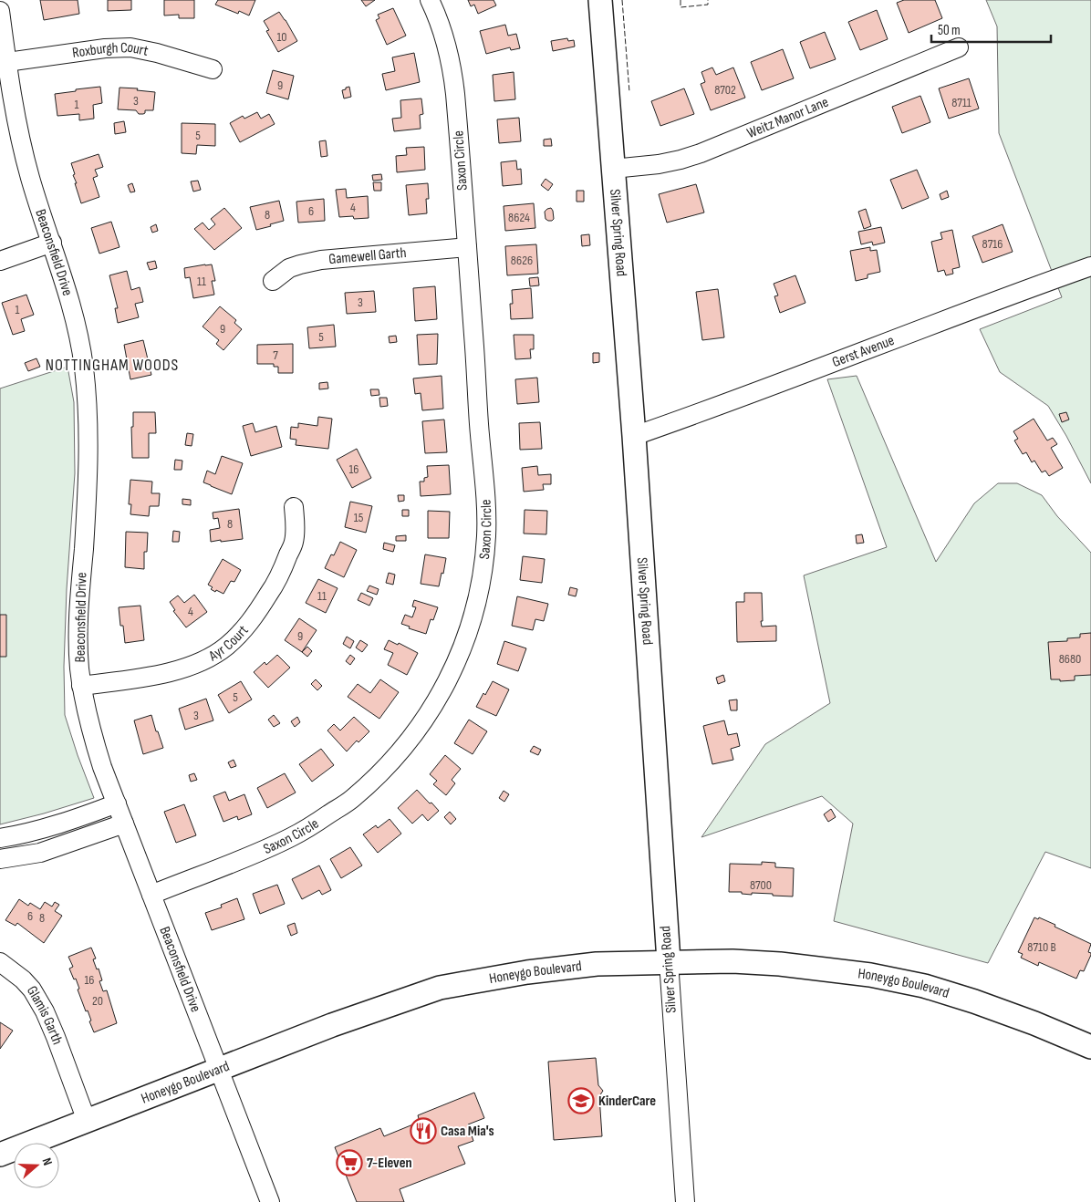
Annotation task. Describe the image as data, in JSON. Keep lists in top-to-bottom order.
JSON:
{
  "streets": {
    "main road": ["Silver Spring Road", "Honeygo Boulevard"],
    "street": [
      "Roxburgh Court",
      "Weitz Manor Lane",
      "Saxon Circle",
      "Beaconsfield Drive",
      "Gamewell Garth",
      "Gerst Avenue",
      "Ayr Court",
      "Glamis Garth"
    ]
  },
  "crossings": [
    ["Roxburgh Court", "Beaconsfield Drive"],
    ["Weitz Manor Lane", "Silver Spring Road"],
    ["Saxon Circle", "Beaconsfield Drive"],
    ["Saxon Circle", "Gamewell Garth"],
    ["Silver Spring Road", "Gerst Avenue"],
    ["Silver Spring Road", "Honeygo Boulevard"],
    ["Beaconsfield Drive", "Ayr Court"],
    ["Beaconsfield Drive", "Honeygo Boulevard"],
    ["Honeygo Boulevard", "Glamis Garth"]
  ],
  "districts": ["NOTTINGHAM WOODS"],
  "places": {
    "school or university": ["KinderCare"],
    "restaurant": ["Casa Mia's"],
    "supermarket": ["7-Eleven"]
  },
  "house_numbers": [
    "10",
    "9",
    "8702",
    "3",
    "8711",
    "1",
    "5",
    "4",
    "6",
    "8",
    "8624",
    "8716",
    "8626",
    "11",
    "3",
    "1",
    "9",
    "5",
    "7",
    "16",
    "15",
    "8",
    "11",
    "4",
    "9",
    "8680",
    "5",
    "3",
    "8700",
    "6",
    "8",
    "8710 B",
    "16",
    "20"
  ],
  "scale_bar": "50 m",
  "north": "right"
}
